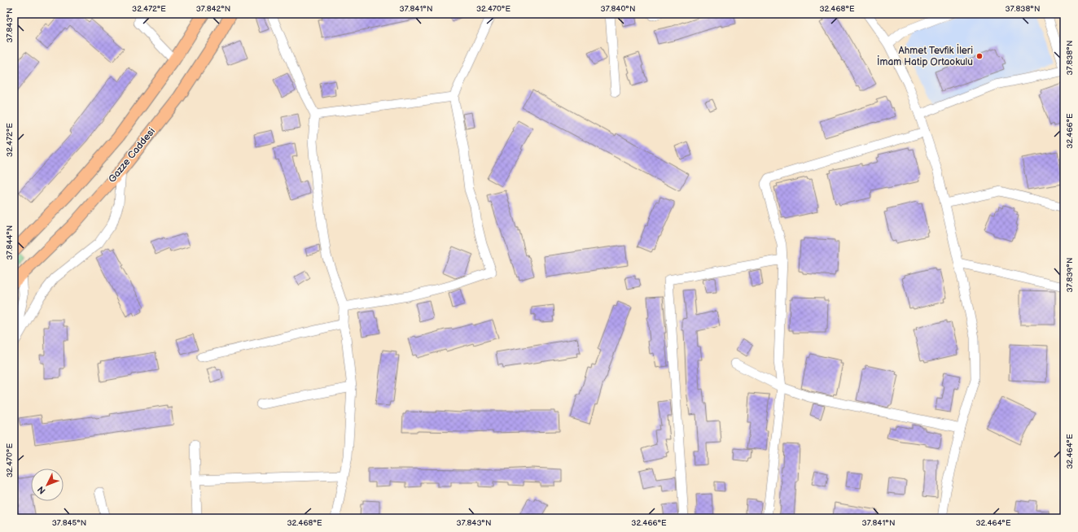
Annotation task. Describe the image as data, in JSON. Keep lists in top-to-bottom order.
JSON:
{
  "streets": {
    "main road": ["Gazze Caddesi"]
  },
  "places": ["Ahmet Tevfik İleri İmam Hatip Ortaokulu"],
  "north": "bottom left",
  "coordinates": [
    "32.472°E",
    "37.842°N",
    "37.841°N",
    "32.470°E",
    "37.840°N",
    "32.468°E",
    "37.838°N",
    "37.843°N",
    "32.466°E",
    "37.844°N",
    "37.839°N",
    "32.464°E",
    "37.845°N"
  ]
}
